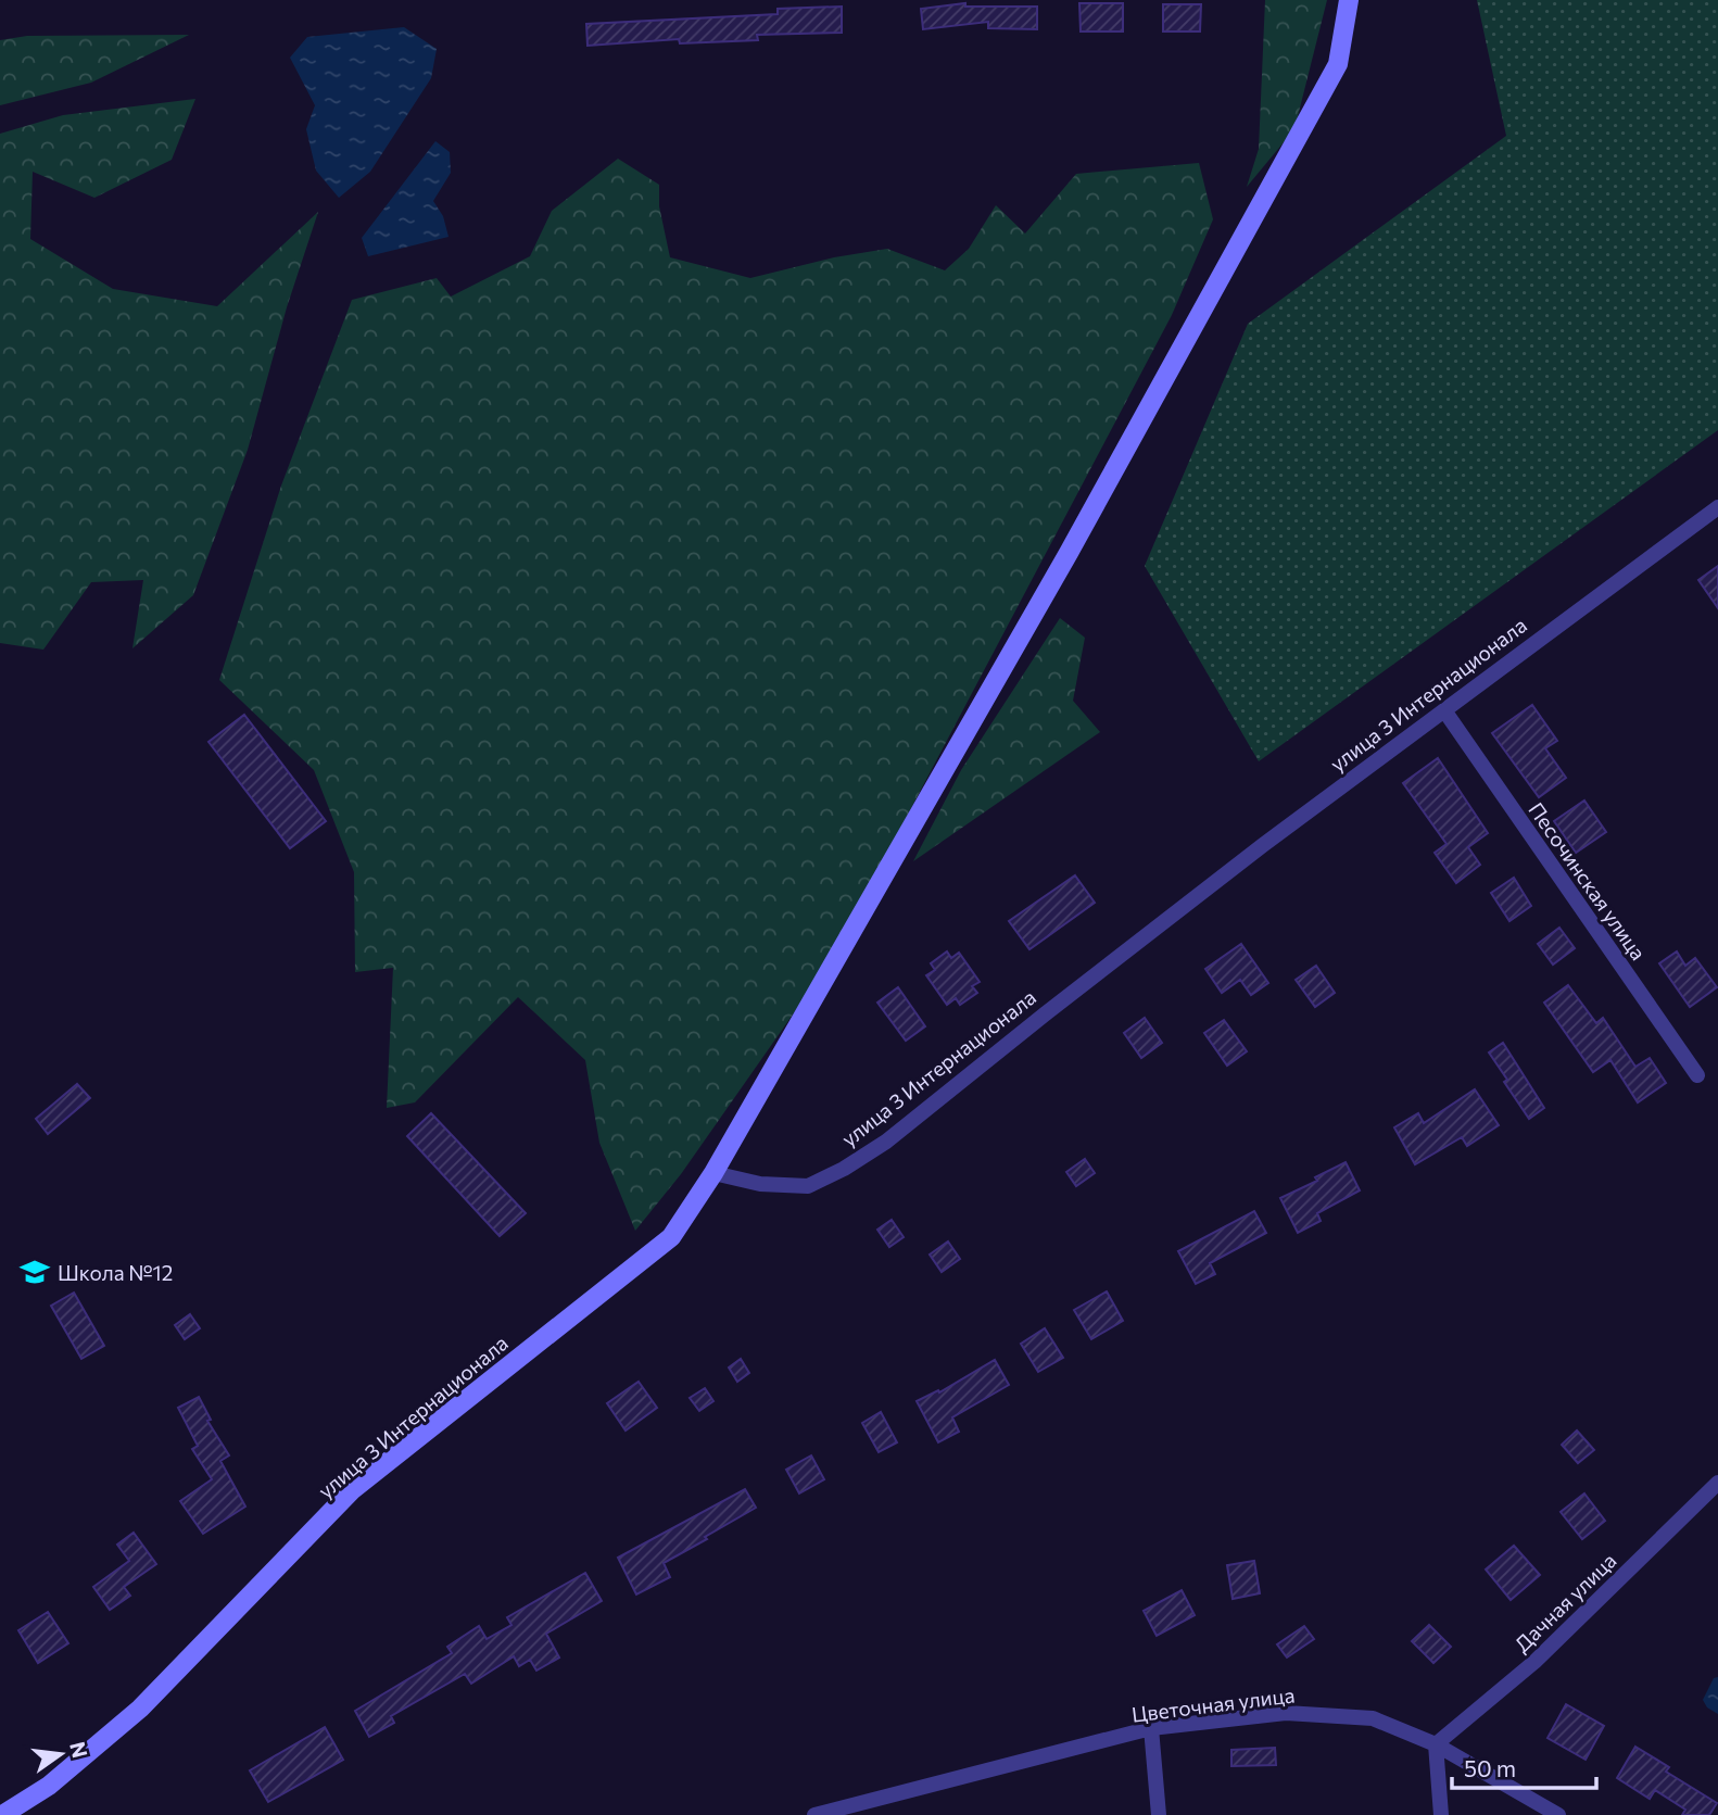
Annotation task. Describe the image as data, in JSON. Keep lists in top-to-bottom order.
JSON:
{
  "streets": {
    "street": [
      "улица 3 Интернационала",
      "Песочинская улица",
      "Дачная улица",
      "Цветочная улица"
    ]
  },
  "crossings": [
    ["улица 3 Интернационала", "Песочинская улица"],
    ["Дачная улица", "Цветочная улица"]
  ],
  "places": {
    "school or university": ["Школа №12"]
  },
  "scale_bar": "50 m",
  "north": "right"
}
